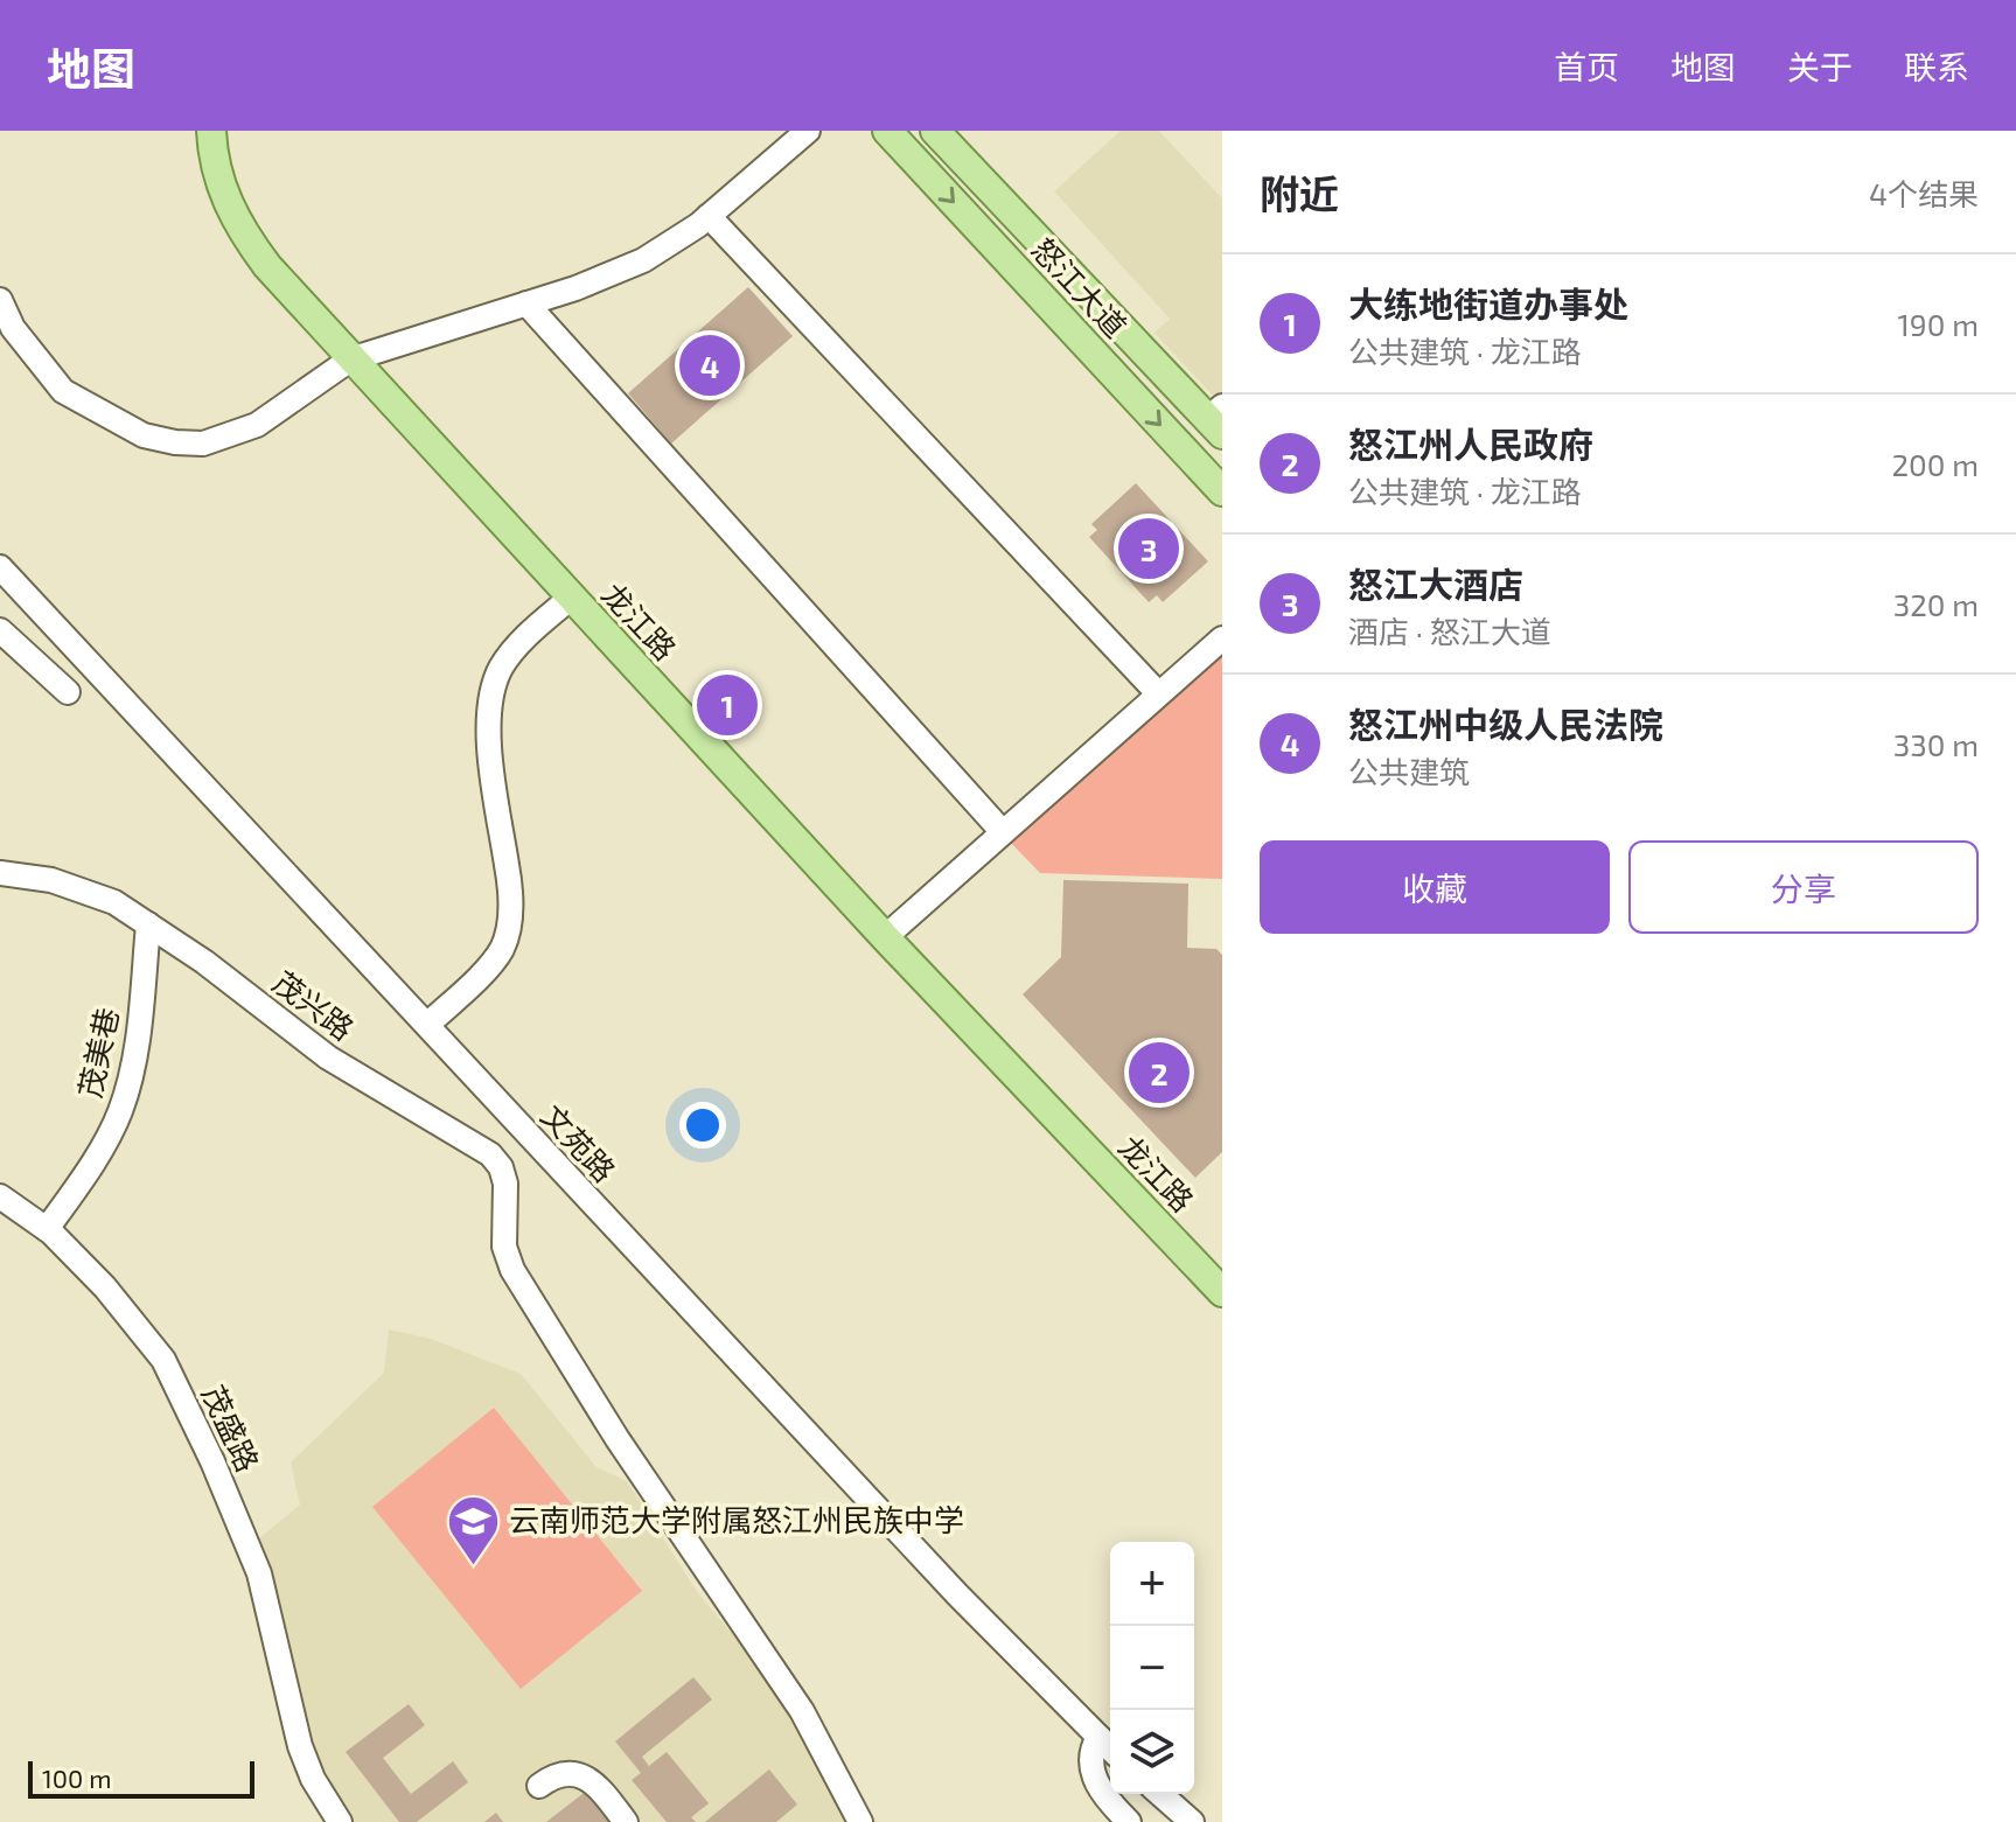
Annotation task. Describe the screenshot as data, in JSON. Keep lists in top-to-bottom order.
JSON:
{
  "streets": {
    "main road": ["怒江大道", "龙江路"],
    "street": [
      "茂兴路",
      "茂美巷",
      "文苑路",
      "茂盛路"
    ]
  },
  "crossings": [
    ["茂兴路", "茂美巷"],
    ["茂美巷", "茂盛路"]
  ],
  "places": {
    "school or university": ["云南师范大学附属怒江州民族中学"]
  },
  "scale_bar": "100 m",
  "page": {
    "header": "地图",
    "nav": [
      "首页",
      "地图",
      "关于",
      "联系"
    ],
    "heading": ["附近", "4个结果"],
    "list": [
      {
        "mark": "1",
        "name": "大练地街道办事处",
        "note": "公共建筑 · 龙江路",
        "value": "190 m"
      },
      {
        "mark": "2",
        "name": "怒江州人民政府",
        "note": "公共建筑 · 龙江路",
        "value": "200 m"
      },
      {
        "mark": "3",
        "name": "怒江大酒店",
        "note": "酒店 · 怒江大道",
        "value": "320 m"
      },
      {
        "mark": "4",
        "name": "怒江州中级人民法院",
        "note": "公共建筑",
        "value": "330 m"
      }
    ],
    "pins": [
      "4",
      "3",
      "1",
      "2"
    ],
    "buttons": ["收藏", "分享"],
    "map_buttons": ["+", "−"],
    "scale": "100 m"
  }
}
